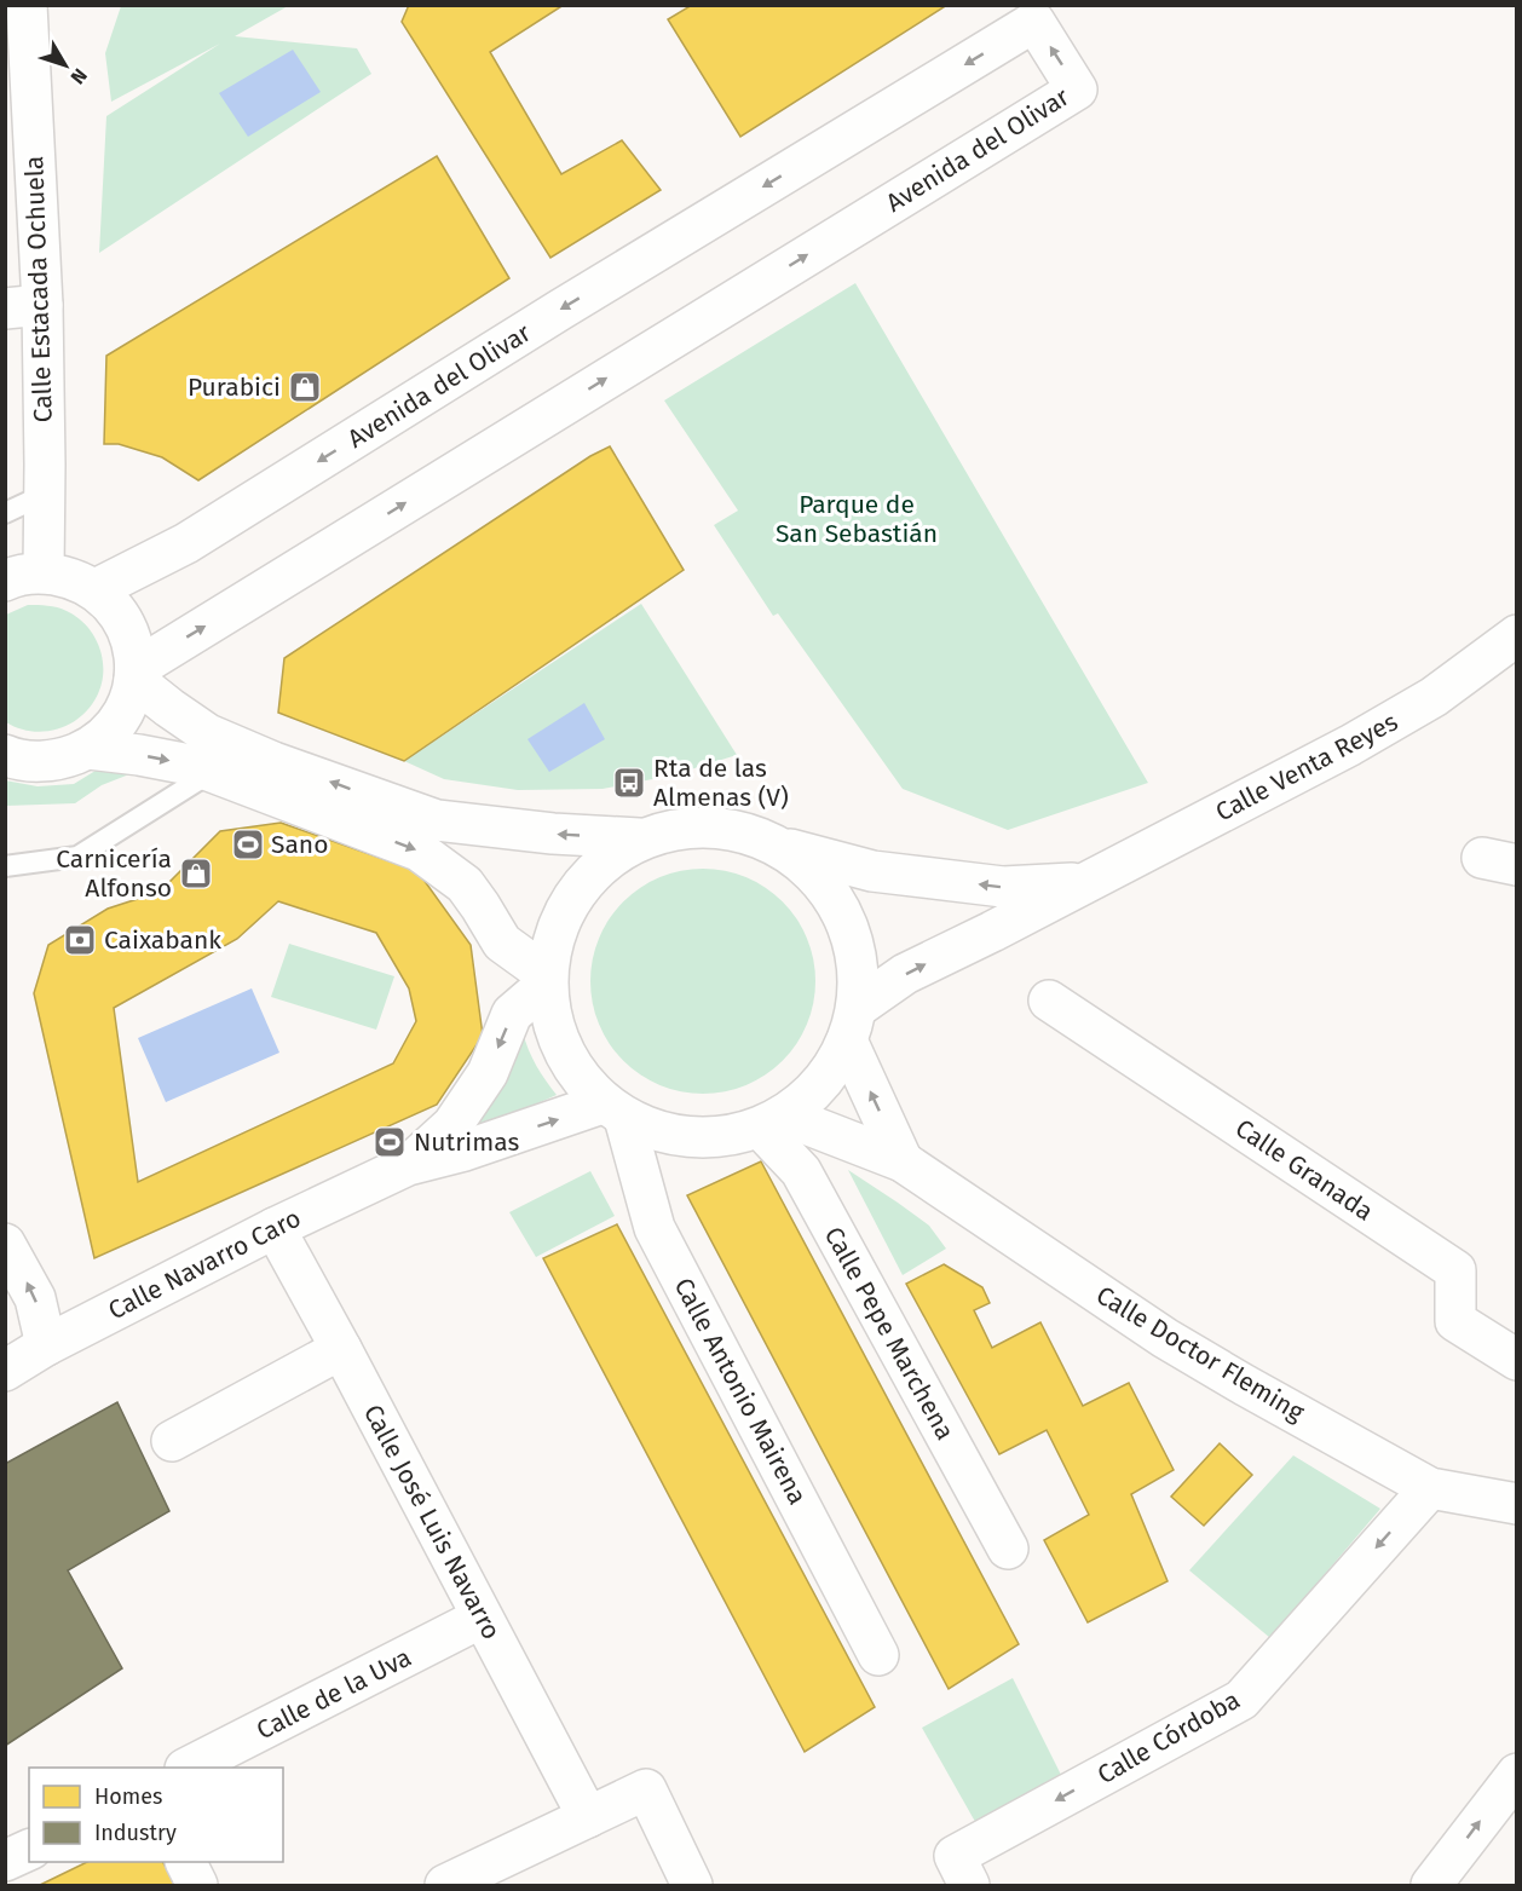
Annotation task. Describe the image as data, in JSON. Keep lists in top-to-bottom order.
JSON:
{
  "streets": {
    "street": [
      "Avenida del Olivar",
      "Calle Estacada Ochuela",
      "Calle Venta Reyes",
      "Calle Granada",
      "Calle Navarro Caro",
      "Calle Pepe Marchena",
      "Calle Doctor Fleming",
      "Calle Antonio Mairena",
      "Calle José Luis Navarro",
      "Calle de la Uva",
      "Calle Córdoba"
    ]
  },
  "crossings": [
    ["Calle Navarro Caro", "Calle Antonio Mairena"],
    ["Calle Navarro Caro", "Calle José Luis Navarro"],
    ["Calle Pepe Marchena", "Calle Doctor Fleming"],
    ["Calle Doctor Fleming", "Calle Córdoba"],
    ["Calle José Luis Navarro", "Calle de la Uva"]
  ],
  "one_way": ["Calle Córdoba"],
  "parks": ["Parque de San Sebastián"],
  "places": {
    "shop": ["Purabici", "Carnicería Alfonso"],
    "bus stop": ["Rta de las Almenas (V)"],
    "sports": ["Sano", "Nutrimas"],
    "bank": ["Caixabank"]
  },
  "legend": ["Homes", "Industry"],
  "north": "bottom right"
}
